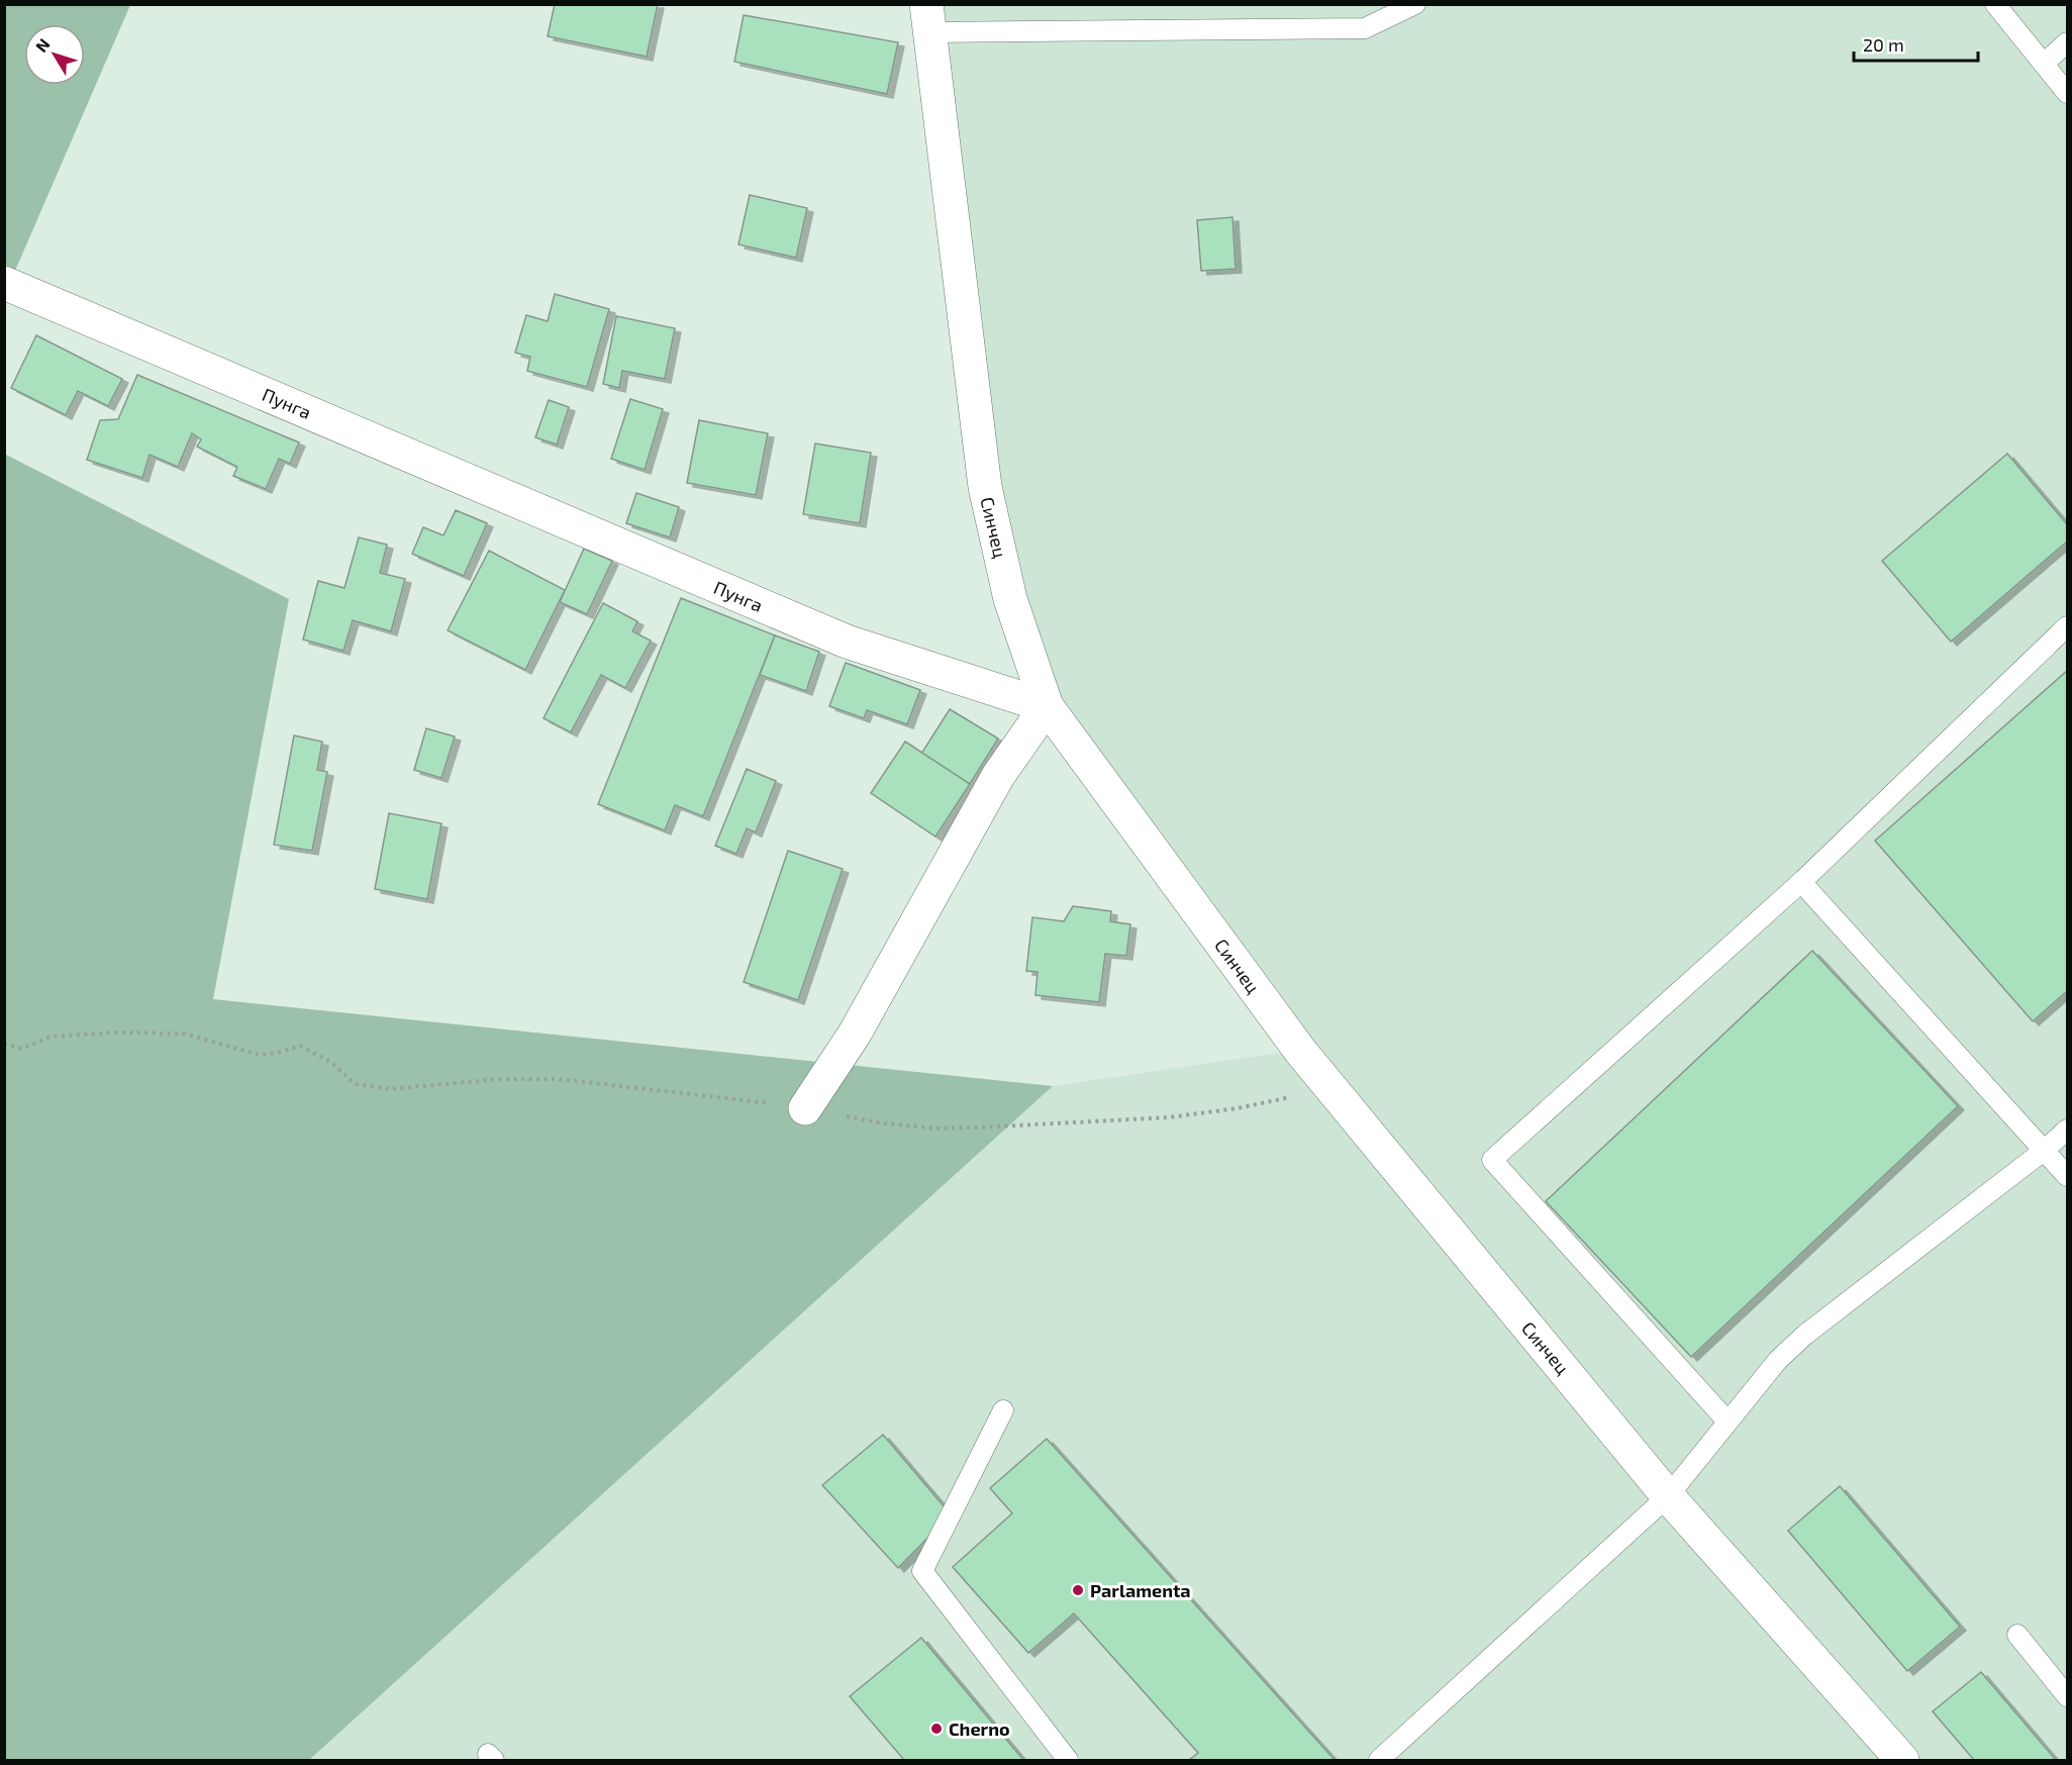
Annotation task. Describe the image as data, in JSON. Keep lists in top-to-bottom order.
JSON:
{
  "streets": {
    "street": ["Пунга", "Синчец"]
  },
  "crossings": [
    ["Пунга", "Синчец"]
  ],
  "places": ["Parlamenta", "Cherno"],
  "scale_bar": "20 m",
  "north": "top left"
}
